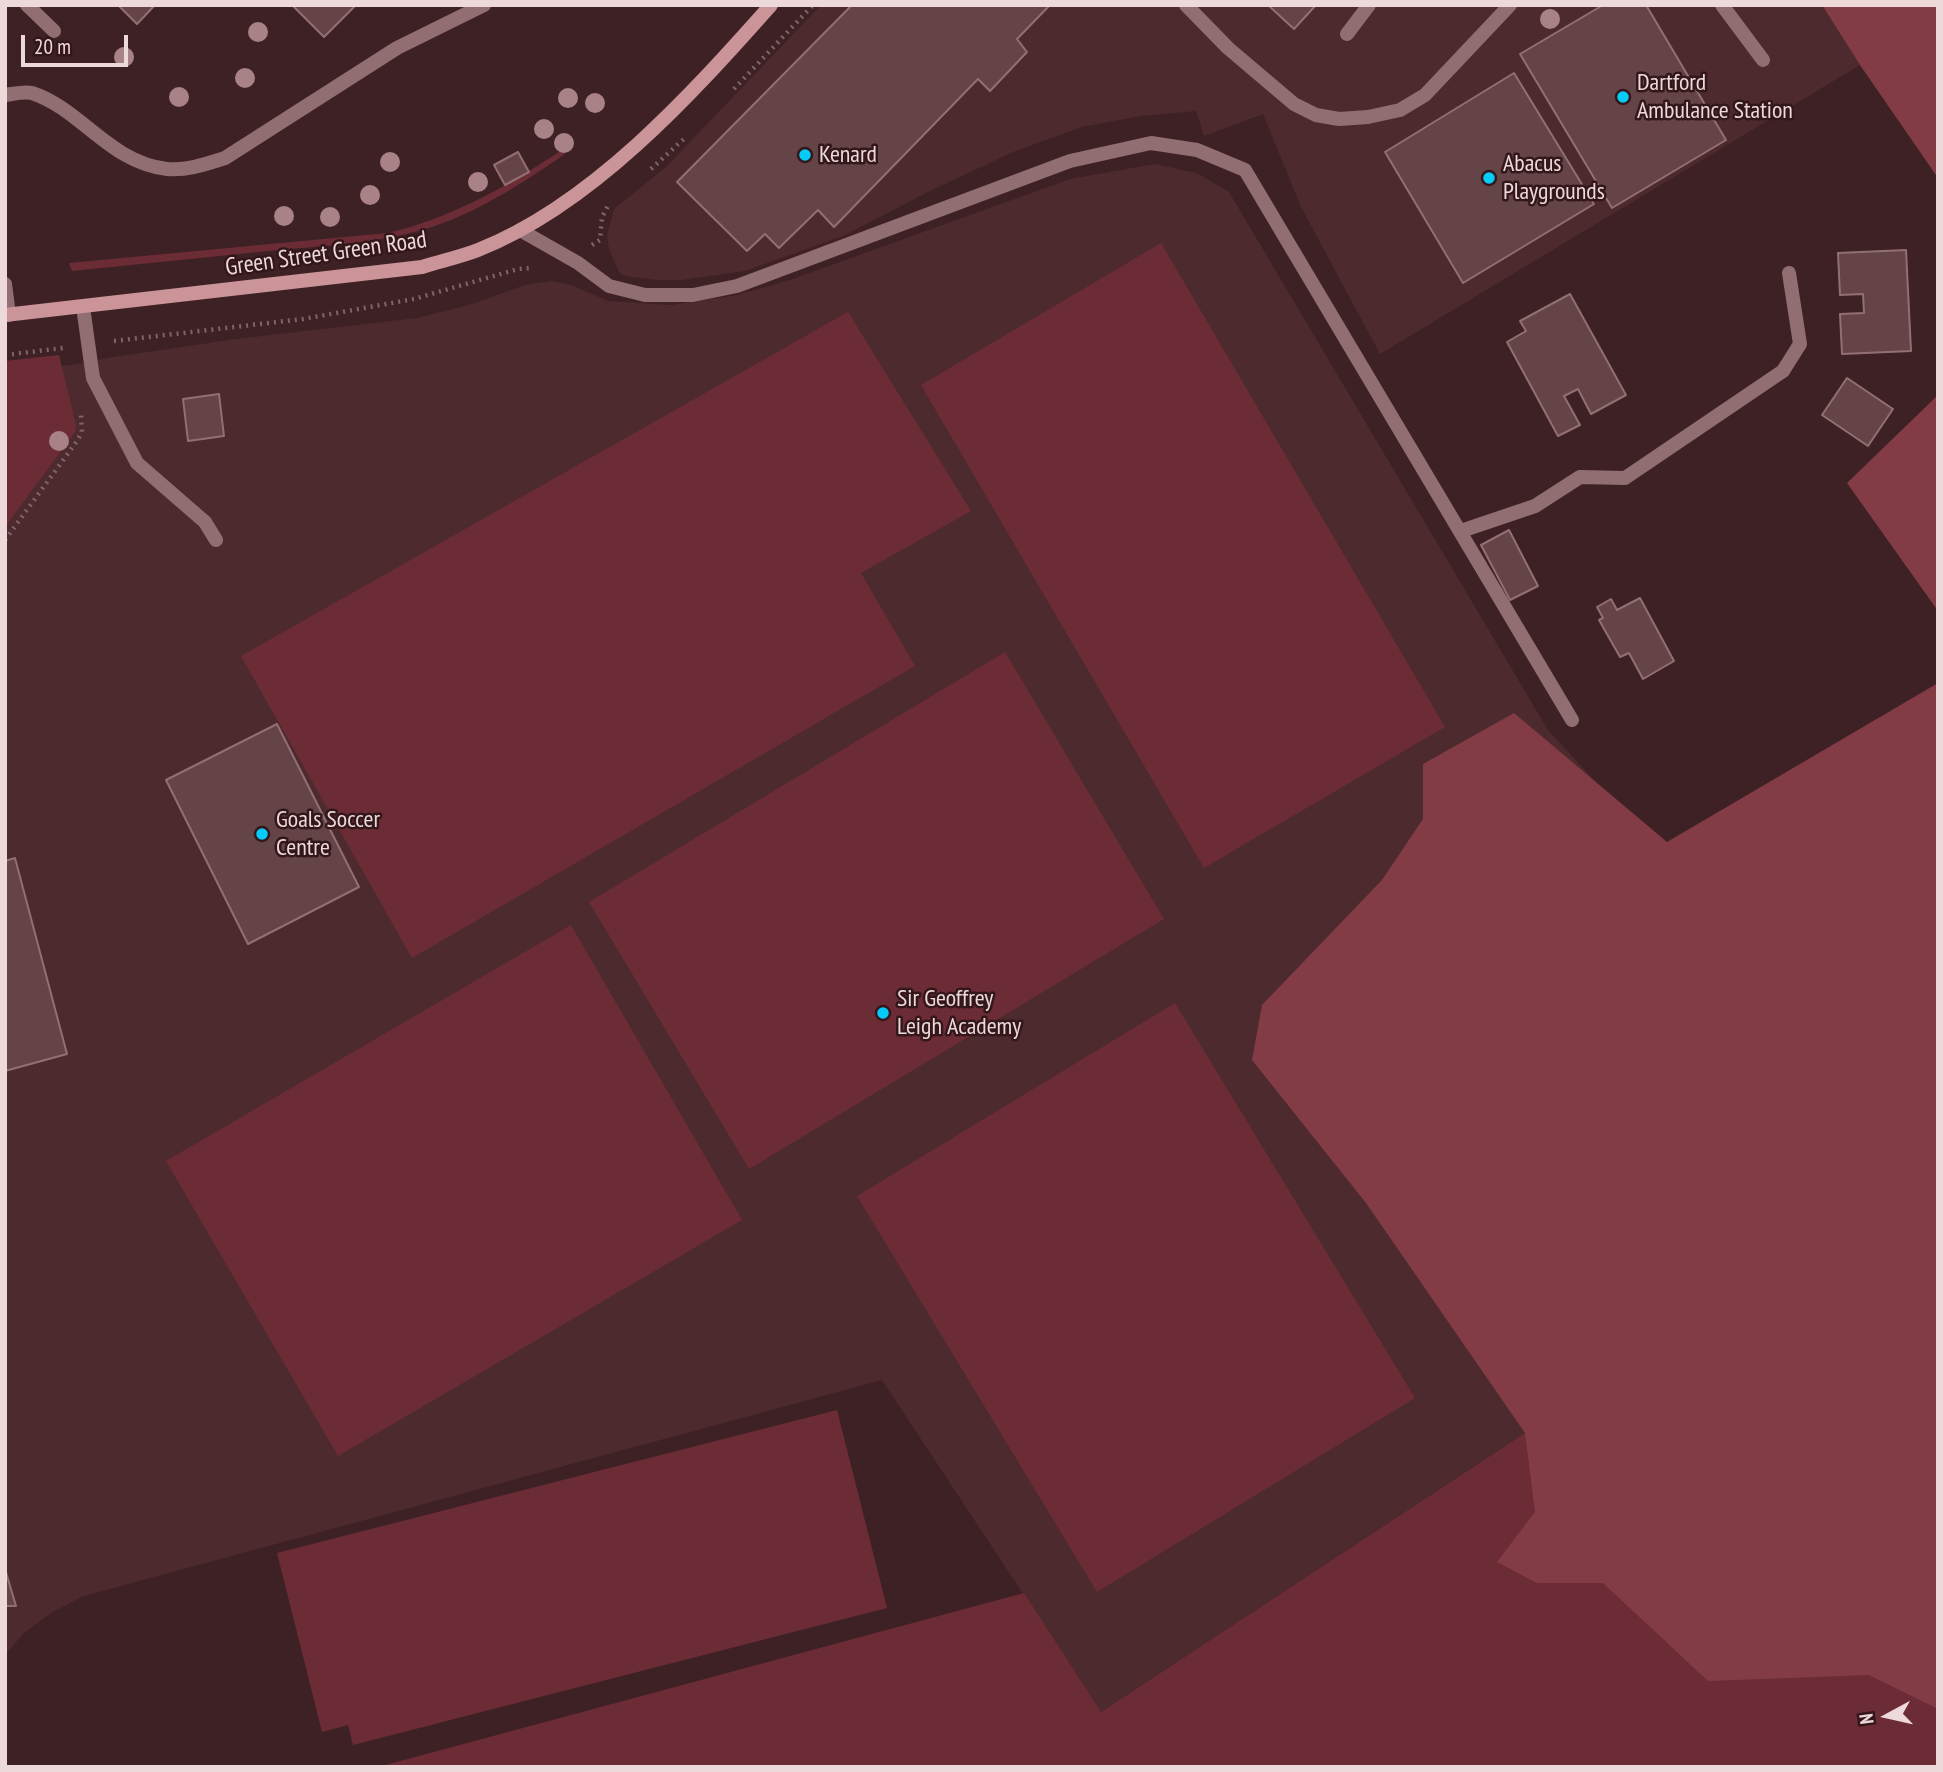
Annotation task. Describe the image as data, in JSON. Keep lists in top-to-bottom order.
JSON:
{
  "streets": {
    "main road": ["Green Street Green Road"]
  },
  "places": [
    "Dartford Ambulance Station",
    "Kenard",
    "Abacus Playgrounds",
    "Goals Soccer Centre",
    "Sir Geoffrey Leigh Academy"
  ],
  "scale_bar": "20 m",
  "north": "left"
}
